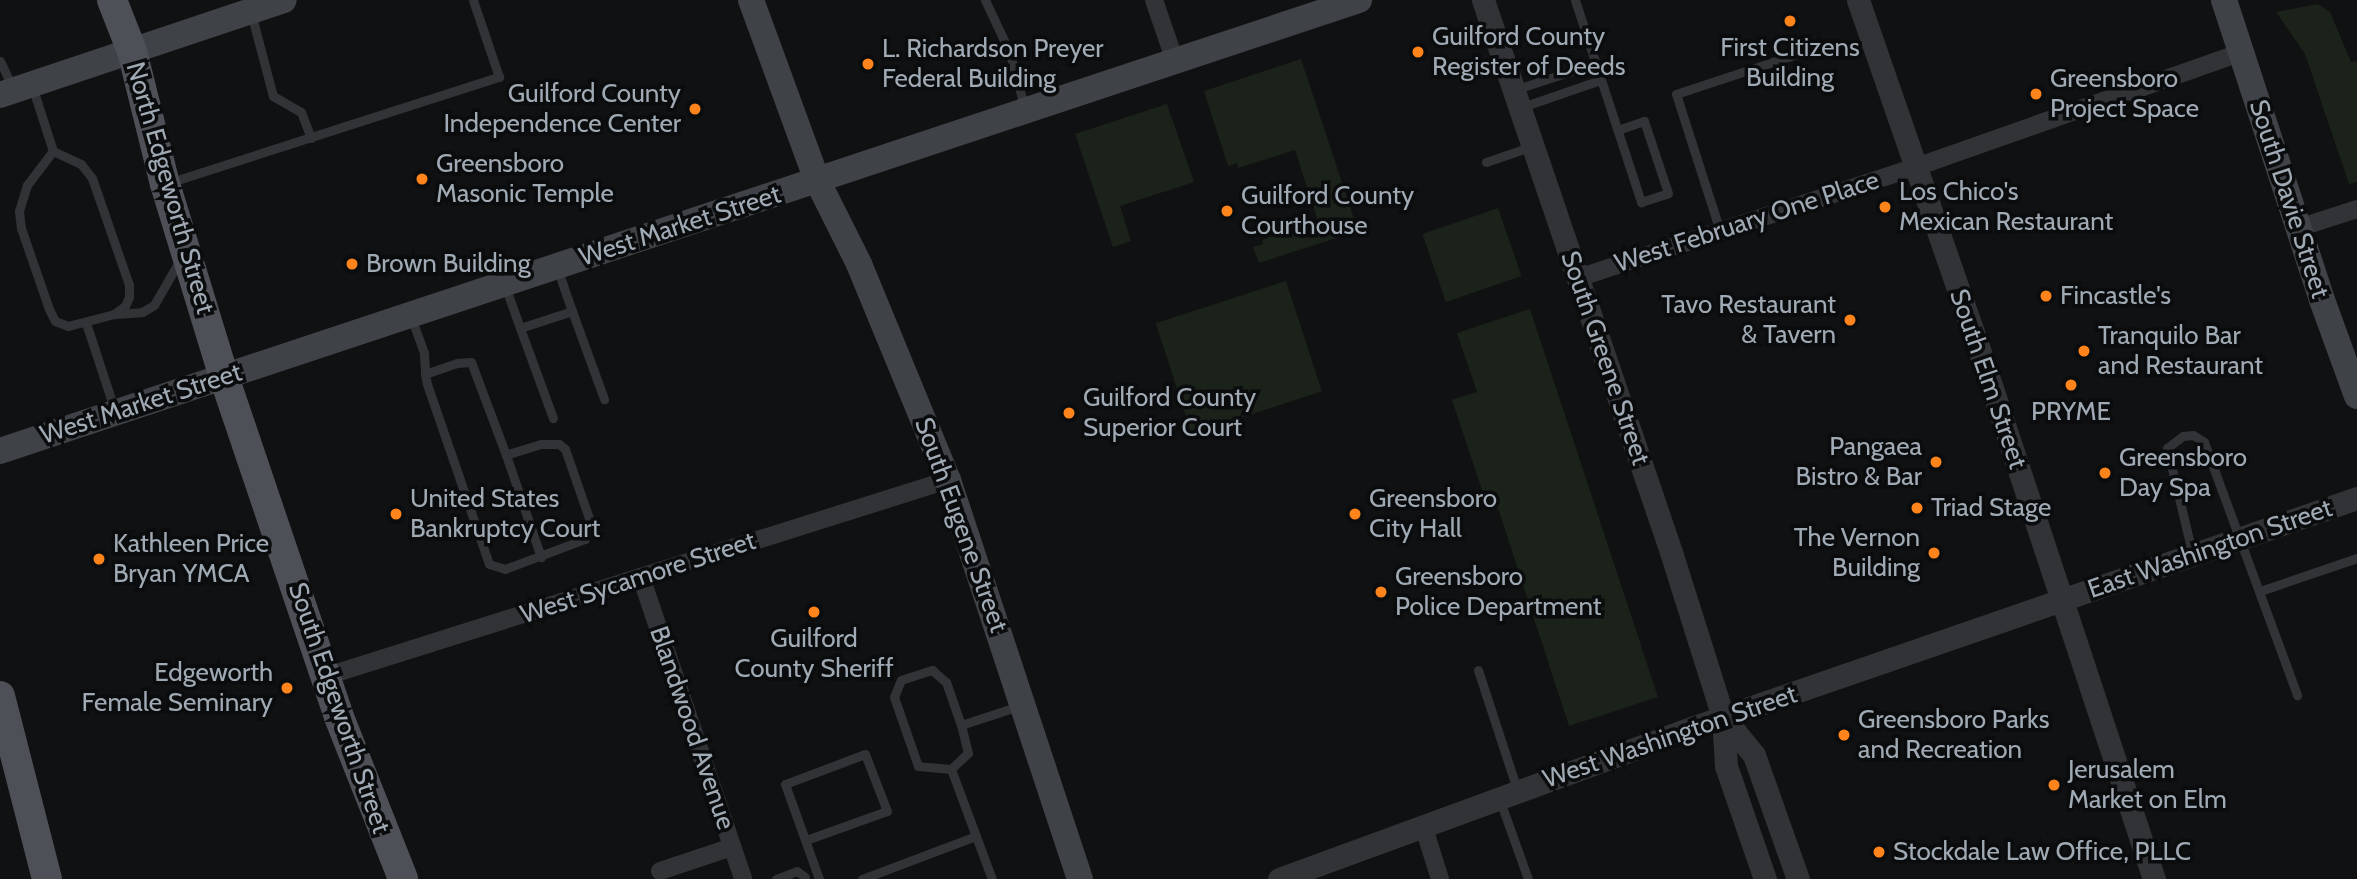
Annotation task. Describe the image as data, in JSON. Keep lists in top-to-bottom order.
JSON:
{
  "streets": {
    "main road": [
      "North Edgeworth Street",
      "South Davie Street",
      "West Market Street",
      "South Eugene Street",
      "South Edgeworth Street"
    ],
    "street": [
      "West February One Place",
      "South Greene Street",
      "South Elm Street",
      "East Washington Street",
      "West Sycamore Street",
      "Blandwood Avenue",
      "West Washington Street"
    ]
  },
  "crossings": [
    ["North Edgeworth Street", "West Market Street"],
    ["North Edgeworth Street", "South Edgeworth Street"],
    ["South Davie Street", "West February One Place"],
    ["West February One Place", "South Greene Street"],
    ["West February One Place", "South Elm Street"],
    ["West Market Street", "South Eugene Street"],
    ["West Market Street", "South Edgeworth Street"],
    ["South Greene Street", "West Washington Street"],
    ["South Elm Street", "East Washington Street"],
    ["South Elm Street", "West Washington Street"],
    ["South Eugene Street", "West Sycamore Street"],
    ["East Washington Street", "West Washington Street"],
    ["West Sycamore Street", "South Edgeworth Street"],
    ["West Sycamore Street", "Blandwood Avenue"]
  ],
  "places": [
    "First Citizens Building",
    "Guilford County Register of Deeds",
    "L. Richardson Preyer Federal Building",
    "Greensboro Project Space",
    "Guilford County Independence Center",
    "Greensboro Masonic Temple",
    "Los Chico's Mexican Restaurant",
    "Guilford County Courthouse",
    "Brown Building",
    "Fincastle's",
    "Tavo Restaurant & Tavern",
    "Tranquilo Bar and Restaurant",
    "PRYME",
    "Guilford County Superior Court",
    "Pangaea Bistro & Bar",
    "Greensboro Day Spa",
    "Triad Stage",
    "United States Bankruptcy Court",
    "Greensboro City Hall",
    "The Vernon Building",
    "Kathleen Price Bryan YMCA",
    "Greensboro Police Department",
    "Guilford County Sheriff",
    "Edgeworth Female Seminary",
    "Greensboro Parks and Recreation",
    "Jerusalem Market on Elm",
    "Stockdale Law Office, PLLC"
  ]
}
